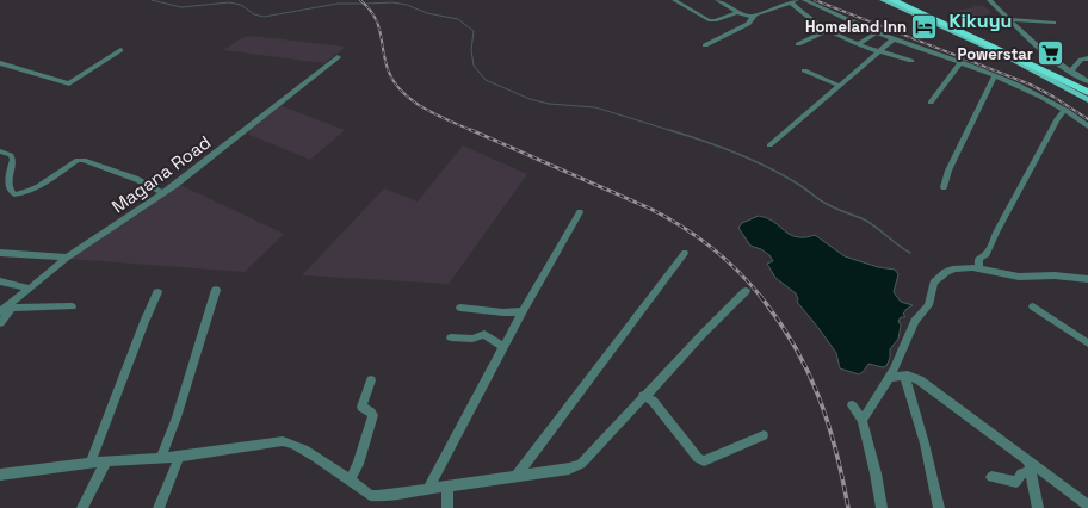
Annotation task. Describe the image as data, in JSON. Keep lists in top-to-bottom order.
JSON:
{
  "streets": {
    "street": ["Magana Road"]
  },
  "districts": ["Kikuyu"],
  "places": {
    "hotel": ["Homeland Inn"],
    "supermarket": ["Powerstar"]
  }
}
